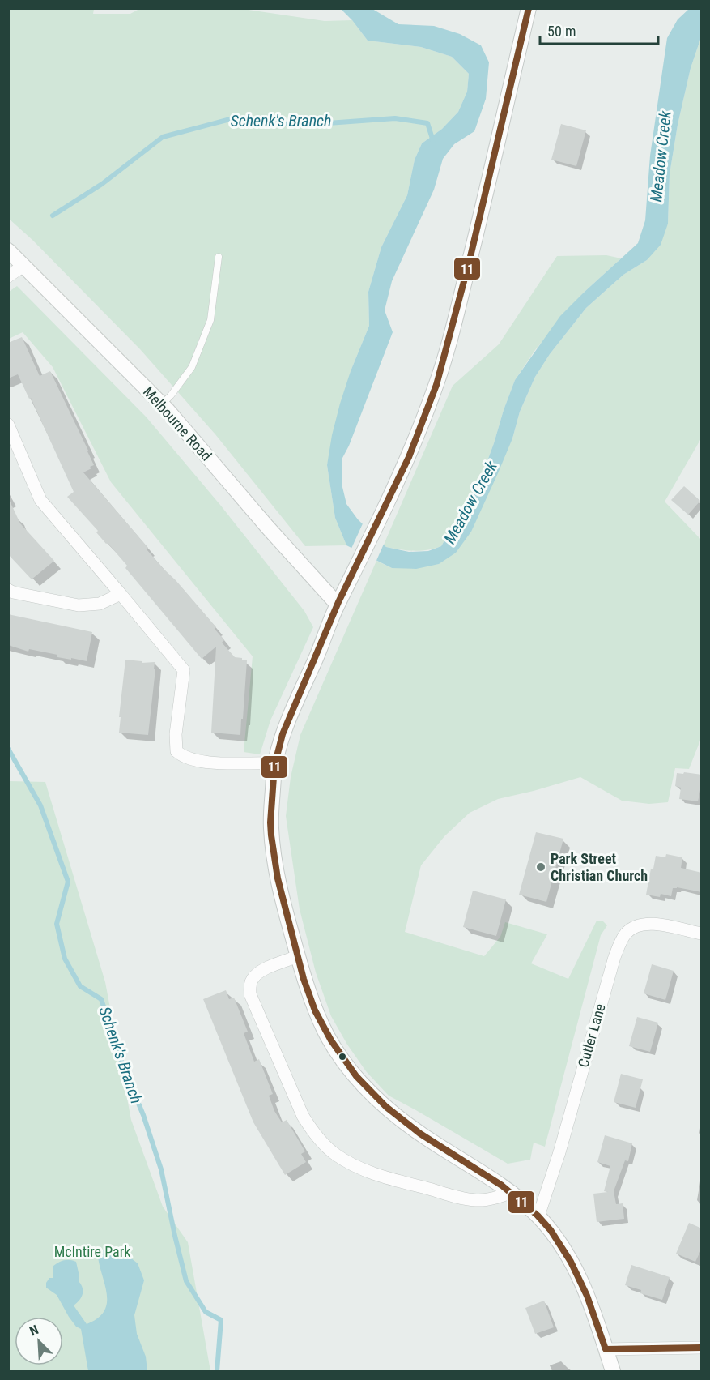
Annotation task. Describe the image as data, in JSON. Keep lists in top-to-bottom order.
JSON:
{
  "streets": {
    "street": ["Melbourne Road", "Cutler Lane"]
  },
  "water": ["Schenk's Branch", "Meadow Creek"],
  "parks": ["McIntire Park"],
  "places": ["Park Street Christian Church"],
  "lines": ["transit line 11"],
  "scale_bar": "50 m",
  "north": "top left"
}
